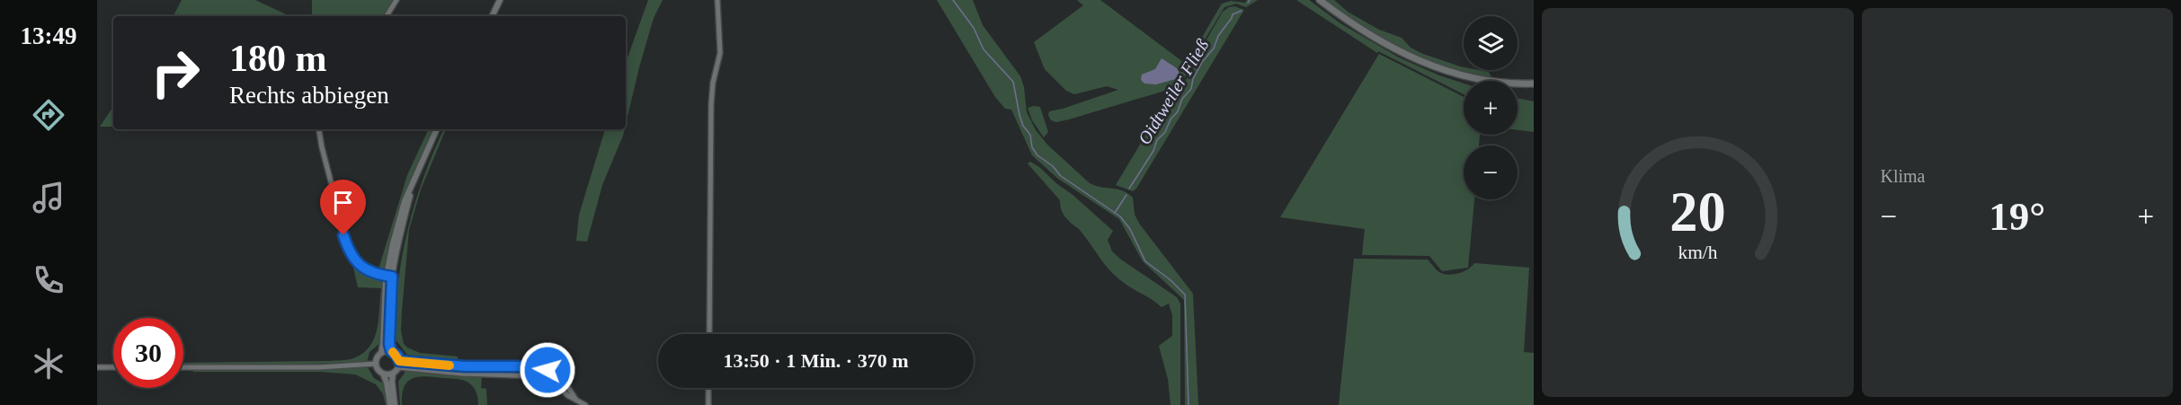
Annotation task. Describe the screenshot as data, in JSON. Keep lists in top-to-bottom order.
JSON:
{
  "water": ["Oidtweiler Fließ"],
  "page": {
    "tabs": "13:49",
    "tile": "Klima",
    "map_buttons": ["+", "−"],
    "turn": ["180 m", "Rechts abbiegen"],
    "heat": ["−", "19°", "+"],
    "limit": "30",
    "trip": "13:50 · 1 Min. · 370 m",
    "gauge": ["20", "km/h"]
  }
}
